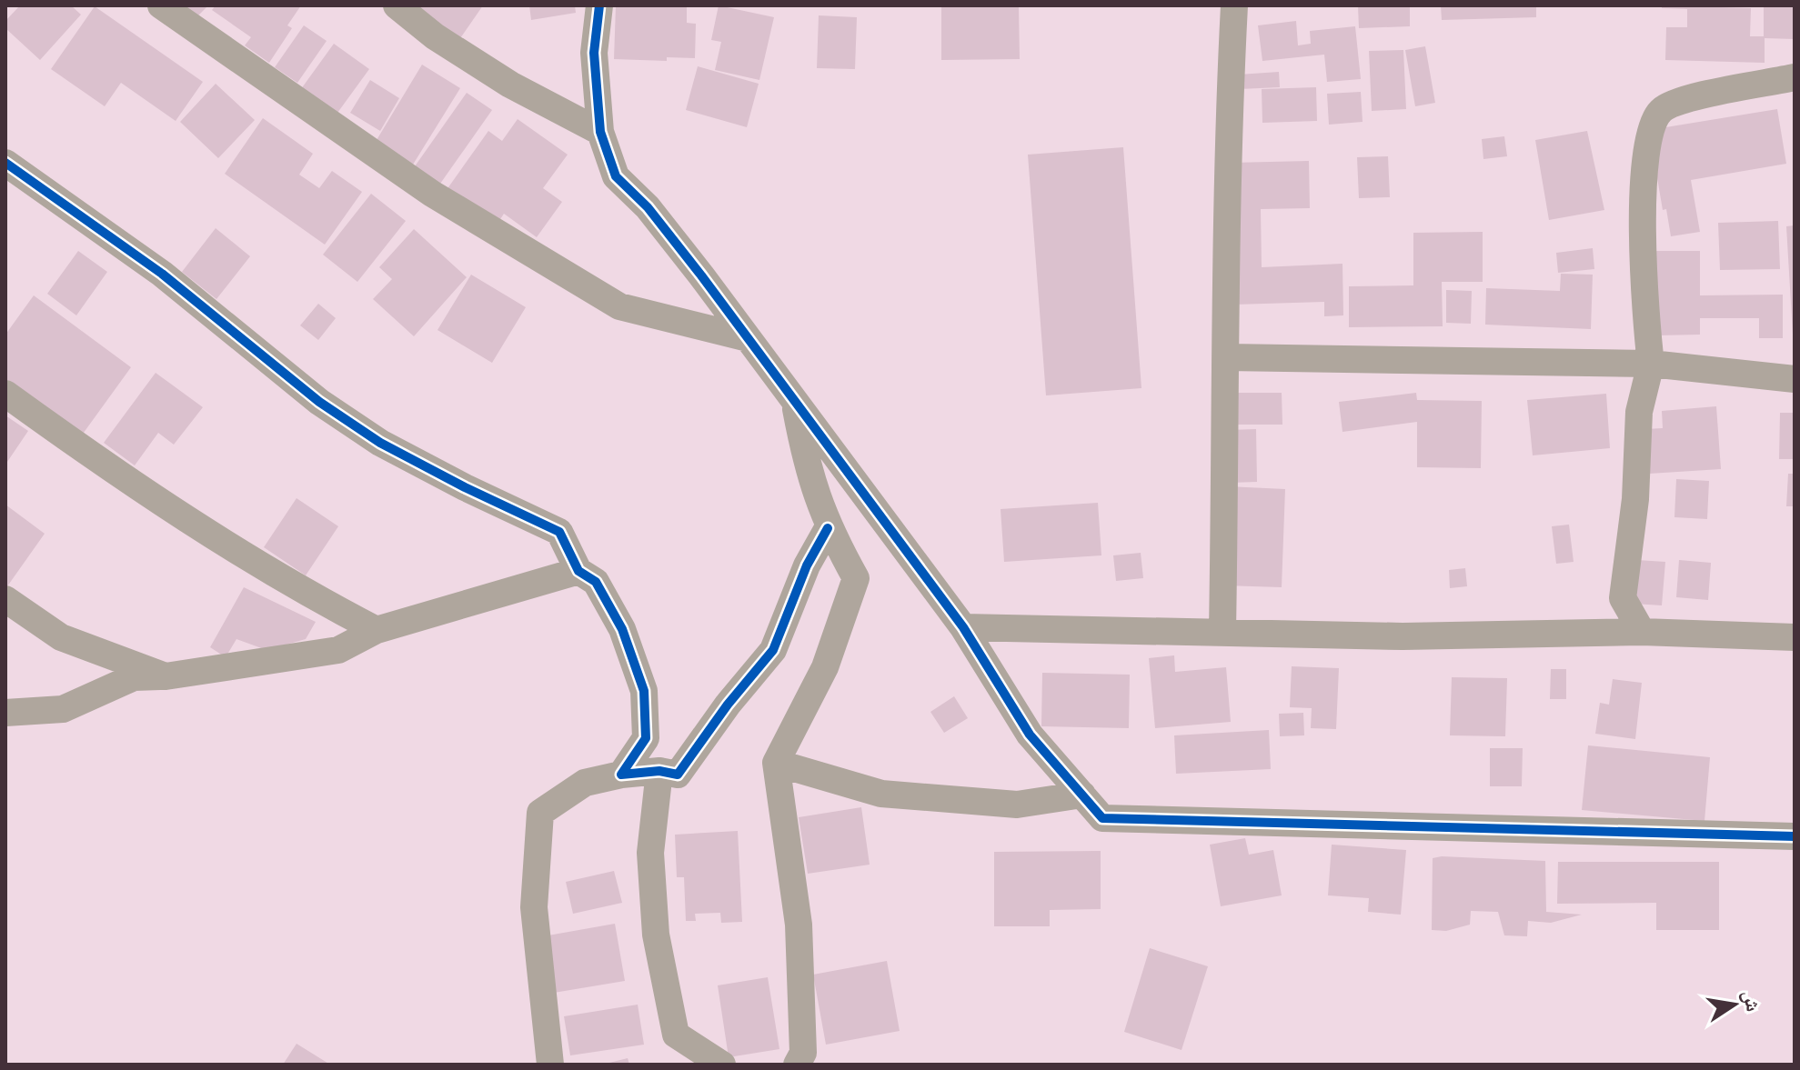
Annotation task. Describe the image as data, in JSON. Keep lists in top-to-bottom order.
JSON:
{
  "north": "right"
}
